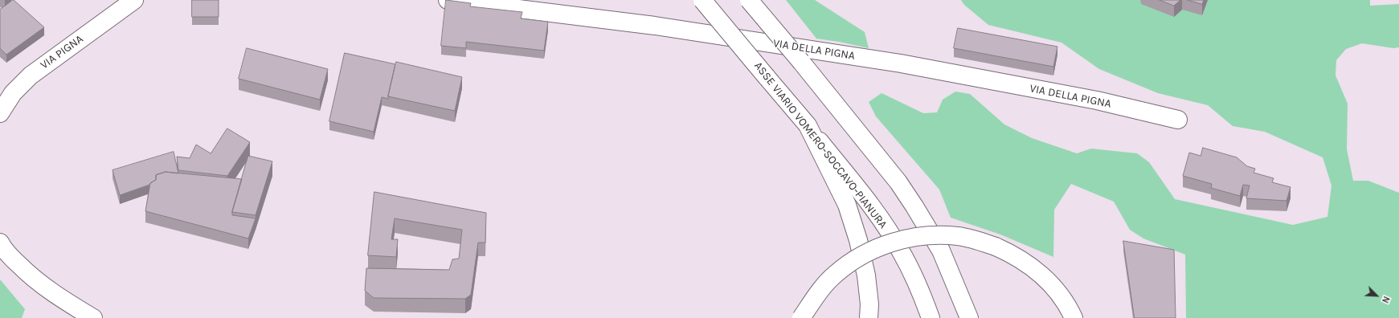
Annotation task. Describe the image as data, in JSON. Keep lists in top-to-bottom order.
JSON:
{
  "streets": {
    "main road": ["VIA DELLA PIGNA", "VIA PIGNA", "ASSE VIARIO VOMERO-SOCCAVO-PIANURA"]
  },
  "north": "bottom right"
}
